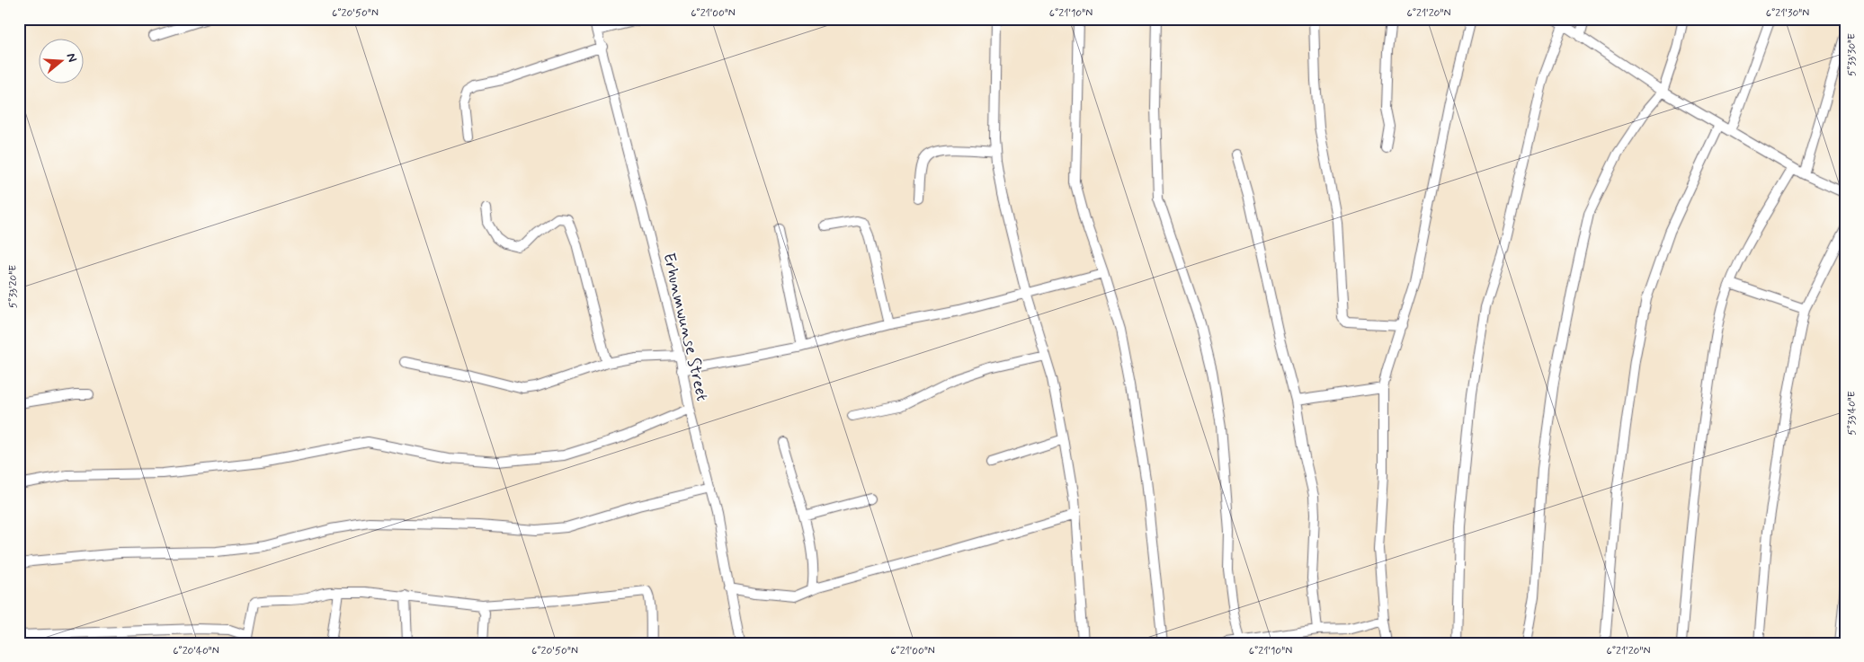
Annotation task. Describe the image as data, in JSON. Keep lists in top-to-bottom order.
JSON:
{
  "streets": {
    "street": ["Erhunmwunse Street"]
  },
  "north": "right",
  "coordinates": [
    "6°20'50\"N",
    "6°21'00\"N",
    "6°21'10\"N",
    "6°21'20\"N",
    "6°21'30\"N",
    "5°33'30\"E",
    "5°33'20\"E",
    "5°33'40\"E",
    "6°20'40\"N"
  ]
}
